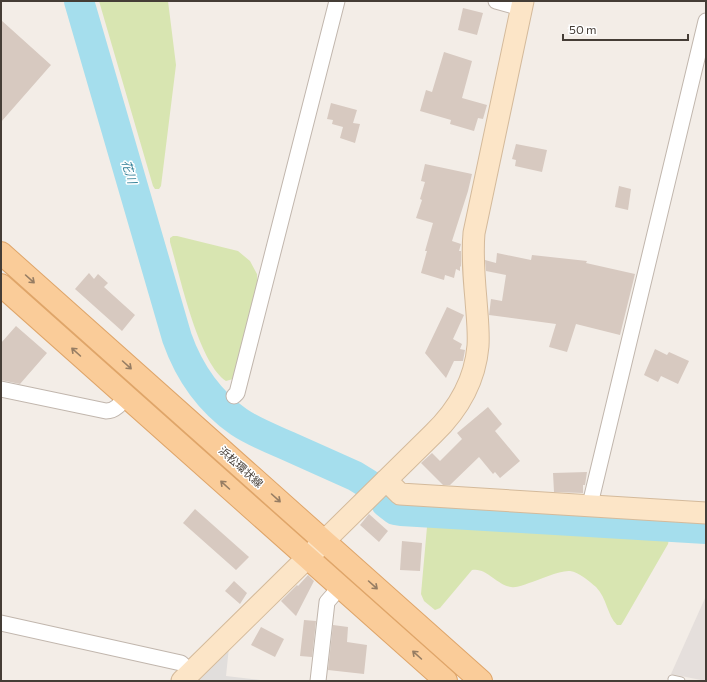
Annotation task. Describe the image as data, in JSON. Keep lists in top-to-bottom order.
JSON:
{
  "streets": {
    "main road": ["浜松環状線"]
  },
  "water": ["花川"],
  "scale_bar": "50 m"
}
